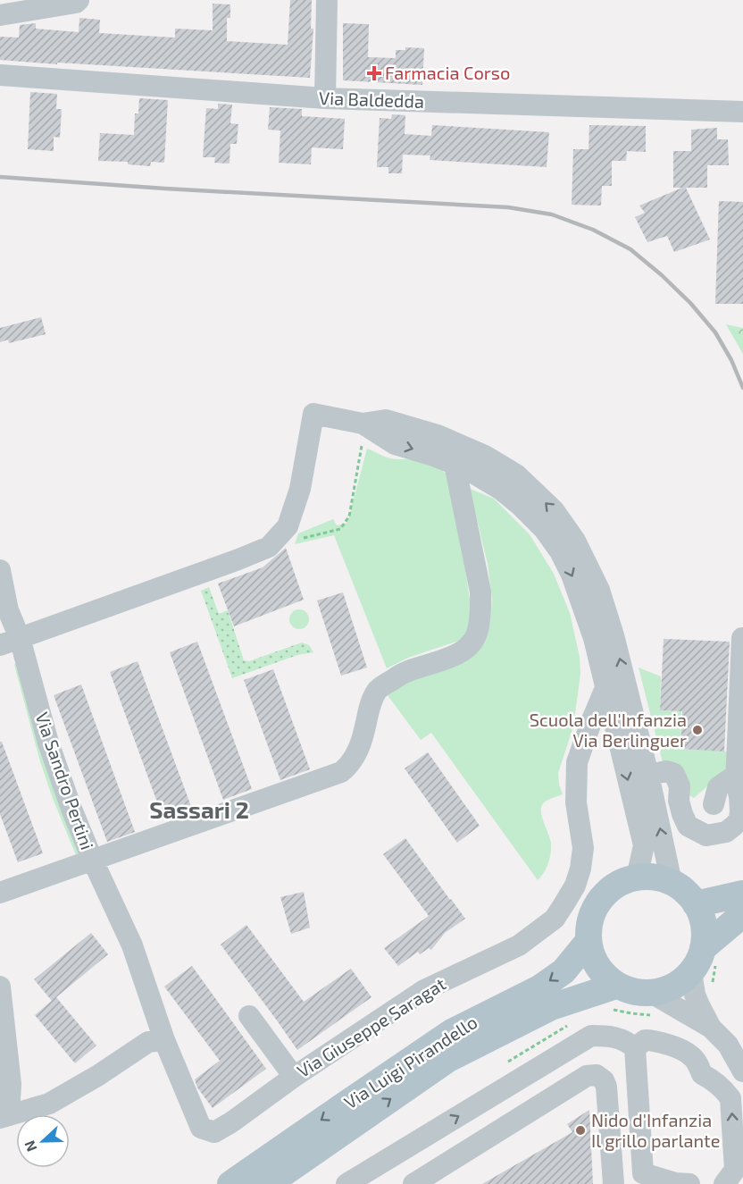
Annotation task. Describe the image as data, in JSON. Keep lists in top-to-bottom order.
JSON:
{
  "streets": {
    "main road": ["Via Luigi Pirandello"],
    "street": ["Via Baldedda", "Via Sandro Pertini", "Via Giuseppe Saragat"]
  },
  "districts": ["Sassari 2"],
  "places": {
    "health": ["Farmacia Corso"],
    "other": ["Scuola dell'Infanzia Via Berlinguer", "Nido d'Infanzia Il grillo parlante"]
  },
  "north": "left"
}
